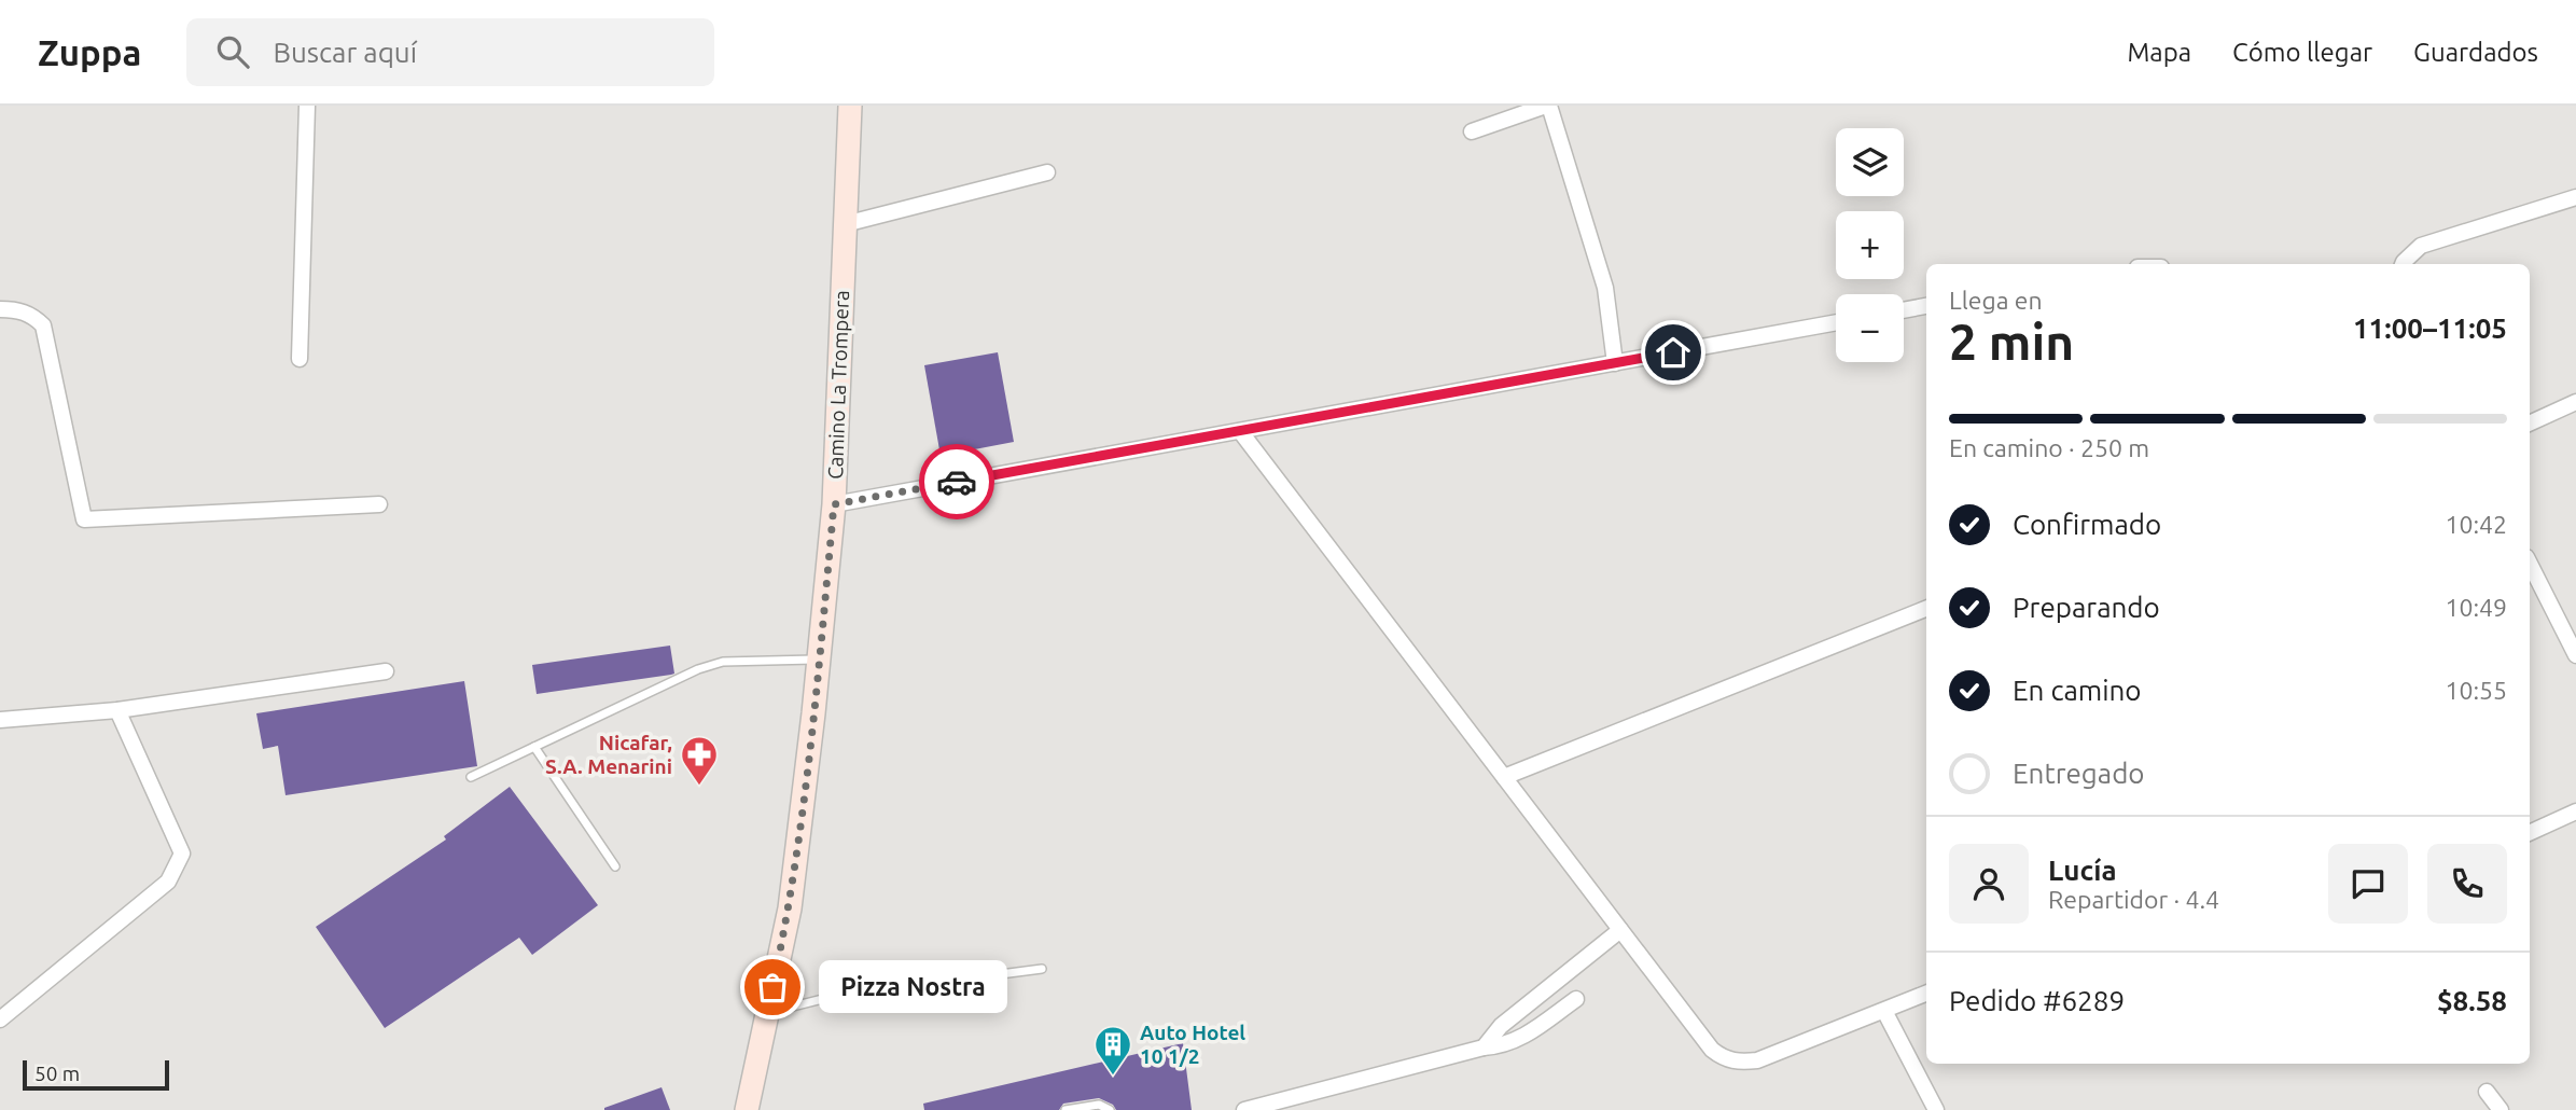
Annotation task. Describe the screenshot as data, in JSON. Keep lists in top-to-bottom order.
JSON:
{
  "streets": {
    "street": ["Camino La Trompera"]
  },
  "places": {
    "pharmacy": ["Nicafar, S.A. Menarini"],
    "other": ["Pizza Nostra"],
    "building": ["Auto Hotel 10 1/2"]
  },
  "scale_bar": "50 m",
  "page": {
    "header": "Zuppa",
    "search": "Buscar aquí",
    "nav": ["Mapa", "Cómo llegar", "Guardados"],
    "map_buttons": ["+", "−"],
    "heading": ["2 min", "Llega en", "11:00–11:05"],
    "panel": [
      "Lucía",
      "Repartidor · 4.4",
      "Pedido #6289",
      "$8.58"
    ],
    "bar": "En camino · 250 m",
    "list": [
      ["Confirmado", "10:42"],
      ["Preparando", "10:49"],
      ["En camino", "10:55"],
      "Entregado"
    ],
    "bubble": "Pizza Nostra",
    "scale": "50 m"
  }
}
